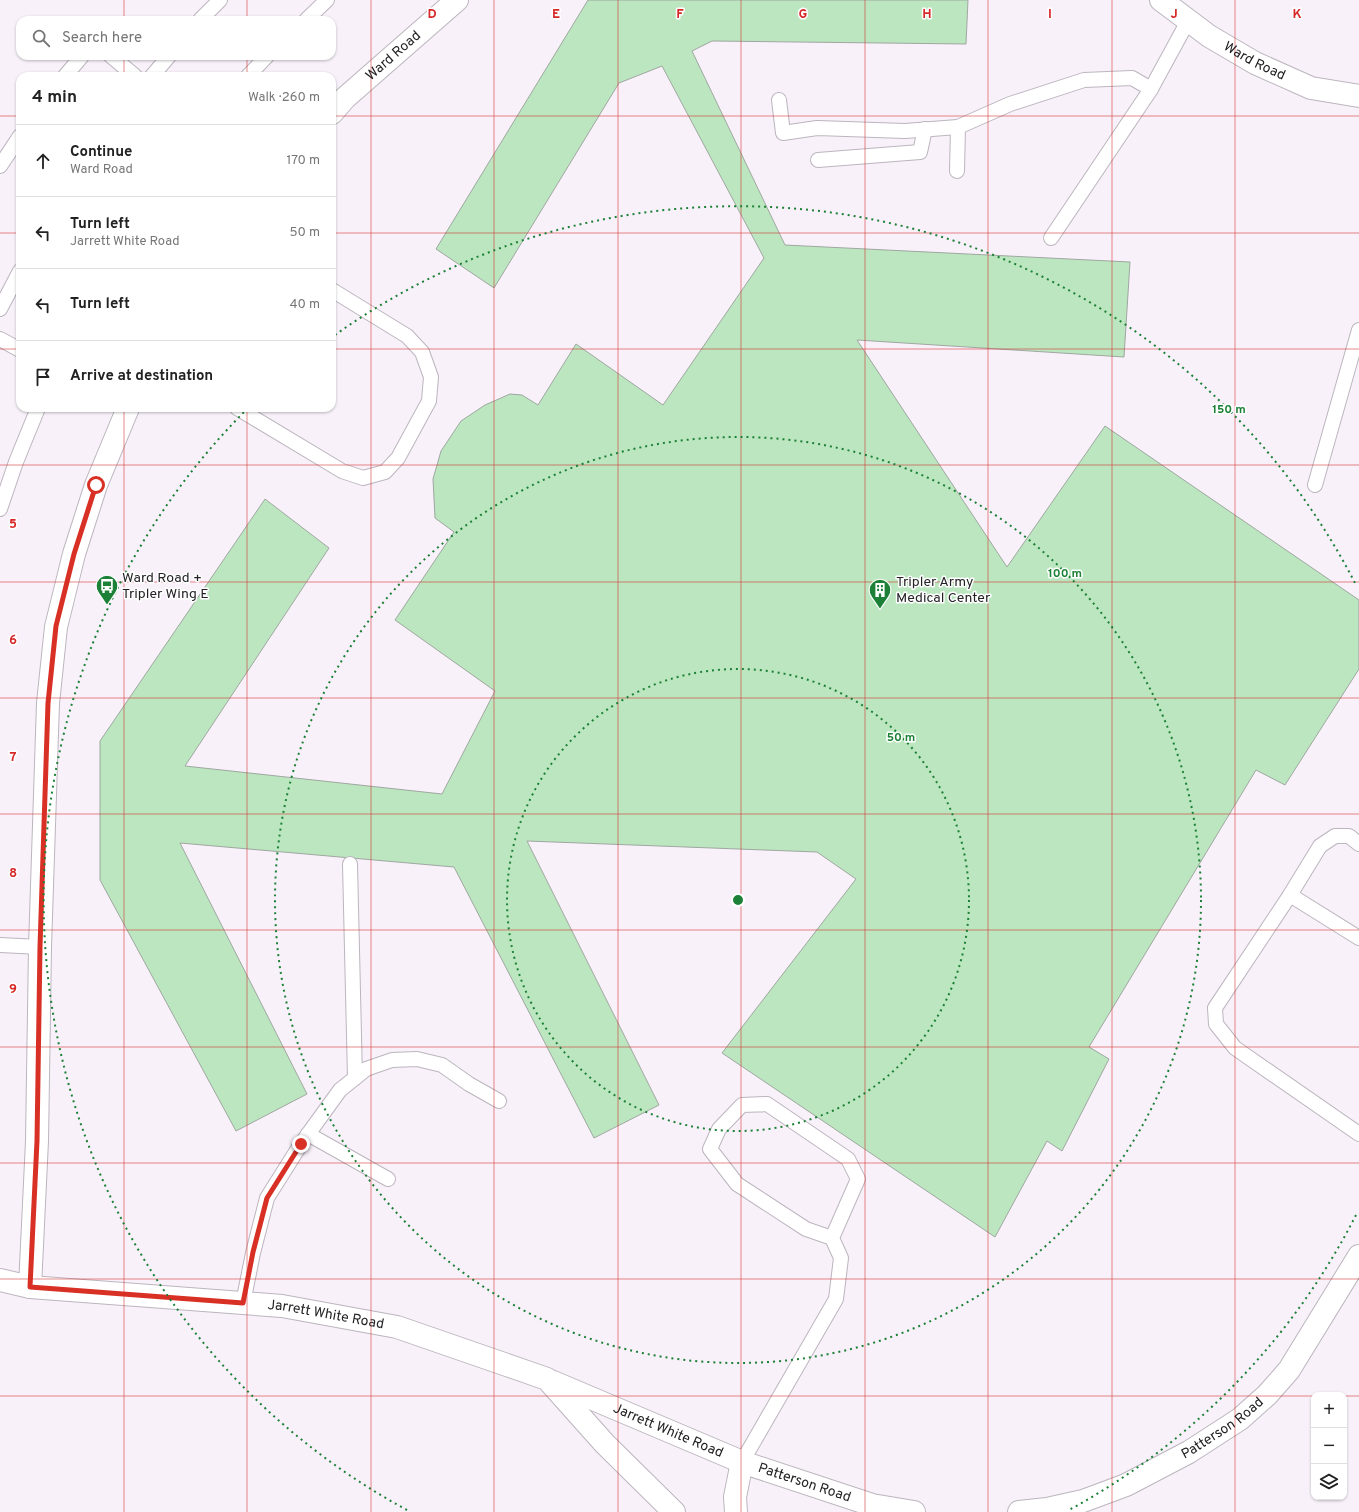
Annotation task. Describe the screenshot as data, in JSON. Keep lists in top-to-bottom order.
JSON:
{
  "streets": {
    "street": ["Ward Road", "Jarrett White Road", "Patterson Road"]
  },
  "crossings": [
    ["Jarrett White Road", "Patterson Road"]
  ],
  "places": {
    "bus stop": ["Ward Road + Tripler Wing E"],
    "building": ["Tripler Army Medical Center"]
  },
  "page": {
    "search": "Search here",
    "heading": ["4 min", "Walk · 260 m"],
    "list": [
      ["Continue", "Ward Road", "170 m"],
      ["Turn left", "Jarrett White Road", "50 m"],
      ["Turn left", "40 m"],
      "Arrive at destination"
    ],
    "map_buttons": ["+", "−"]
  },
  "grid": {
    "columns": [
      "D",
      "E",
      "F",
      "G",
      "H",
      "I",
      "J",
      "K"
    ],
    "rows": [
      "5",
      "6",
      "7",
      "8",
      "9"
    ]
  },
  "rings": ["150 m", "100 m", "50 m"]
}
